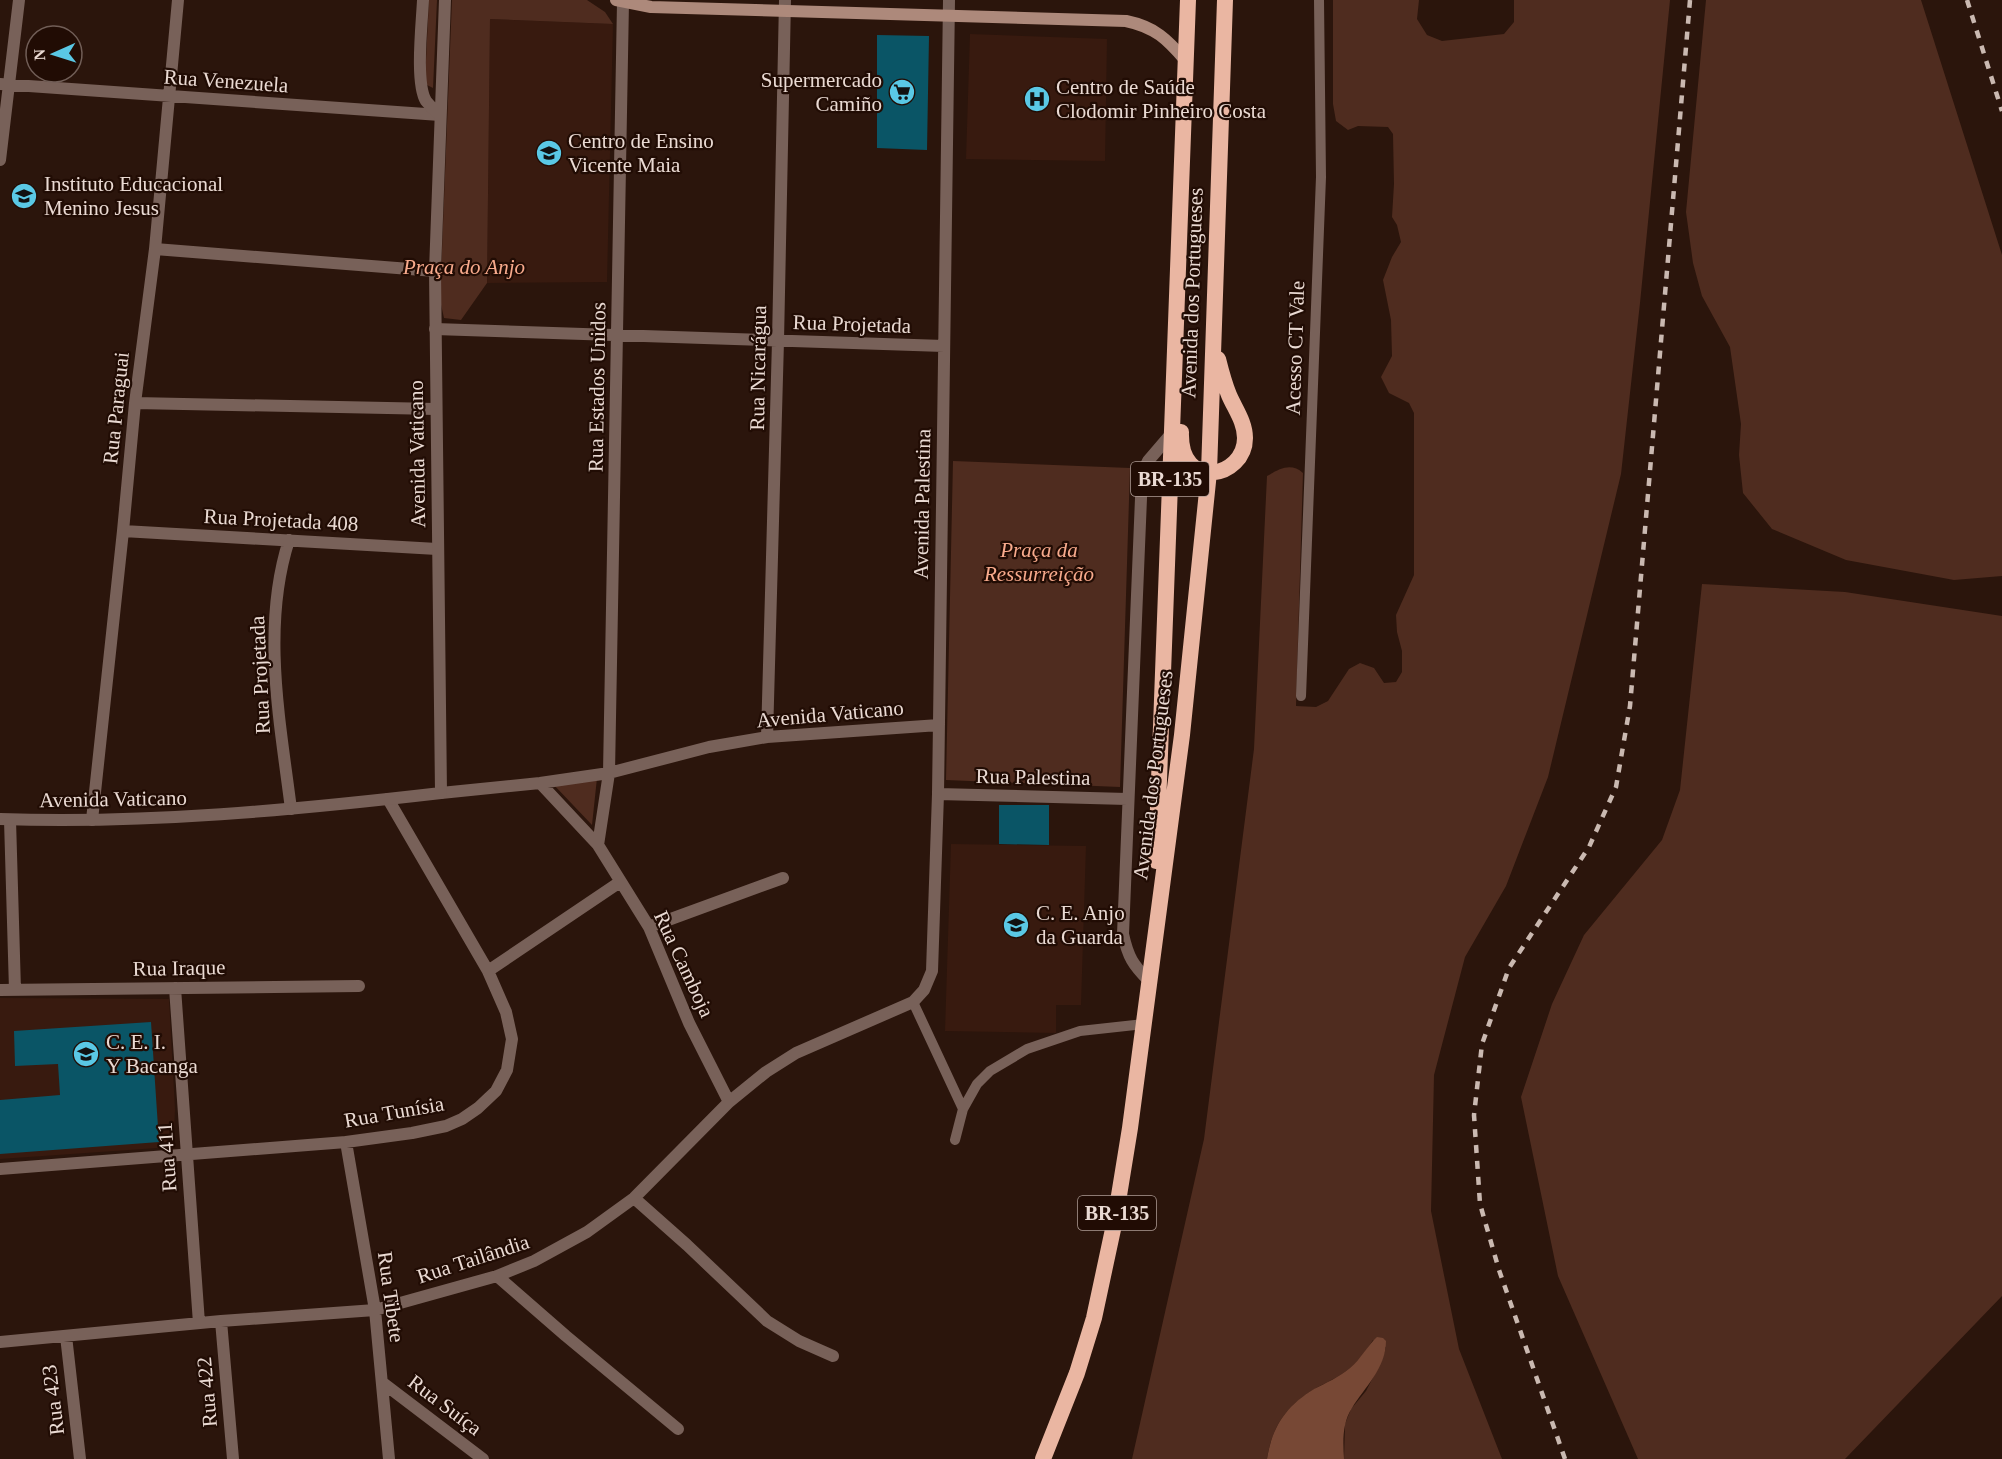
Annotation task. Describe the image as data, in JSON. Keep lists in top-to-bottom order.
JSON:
{
  "streets": {
    "highway": ["Avenida dos Portugueses", "BR-135"],
    "street": [
      "Rua Venezuela",
      "Rua Projetada",
      "Rua Nicarágua",
      "Rua Estados Unidos",
      "Rua Paraguai",
      "Avenida Vaticano",
      "Avenida Palestina",
      "Rua Projetada 408",
      "Rua Palestina",
      "Rua Camboja",
      "Rua Iraque",
      "Rua Tunísia",
      "Rua 411",
      "Rua Tailândia",
      "Rua Tibete",
      "Rua 422",
      "Rua 423",
      "Rua Suíça"
    ],
    "lane": ["Acesso CT Vale"]
  },
  "crossings": [
    ["Rua Venezuela", "Rua Paraguai"],
    ["Rua Venezuela", "Avenida Vaticano"],
    ["Avenida dos Portugueses", "BR-135"],
    ["Rua Projetada", "Rua Nicarágua"],
    ["Rua Projetada", "Rua Estados Unidos"],
    ["Rua Projetada", "Avenida Vaticano"],
    ["Rua Projetada", "Avenida Palestina"],
    ["Rua Projetada", "Rua Projetada 408"],
    ["Rua Nicarágua", "Avenida Vaticano"],
    ["Rua Estados Unidos", "Avenida Vaticano"],
    ["Rua Paraguai", "Avenida Vaticano"],
    ["Rua Paraguai", "Rua Projetada 408"],
    ["Avenida Vaticano", "Avenida Palestina"],
    ["Avenida Vaticano", "Rua Projetada 408"],
    ["Avenida Vaticano", "Rua Camboja"],
    ["Avenida Vaticano", "Rua Tunísia"],
    ["Avenida Palestina", "Rua Palestina"],
    ["Avenida Palestina", "Rua Tailândia"],
    ["Rua Camboja", "Rua Tailândia"],
    ["Rua Iraque", "Rua 411"],
    ["Rua Tunísia", "Rua 411"],
    ["Rua Tunísia", "Rua Tibete"],
    ["Rua 411", "Rua Tailândia"],
    ["Rua Tailândia", "Rua Tibete"],
    ["Rua Tailândia", "Rua 422"],
    ["Rua Tailândia", "Rua 423"],
    ["Rua Tibete", "Rua Suíça"]
  ],
  "parks": ["Praça do Anjo", "Praça da Ressurreição"],
  "places": {
    "supermarket": ["Supermercado Camiño"],
    "hospital": ["Centro de Saúde Clodomir Pinheiro Costa"],
    "school or university": [
      "Centro de Ensino Vicente Maia",
      "Instituto Educacional Menino Jesus",
      "C. E. Anjo da Guarda",
      "C. E. I. Y Bacanga"
    ]
  },
  "north": "left"
}
